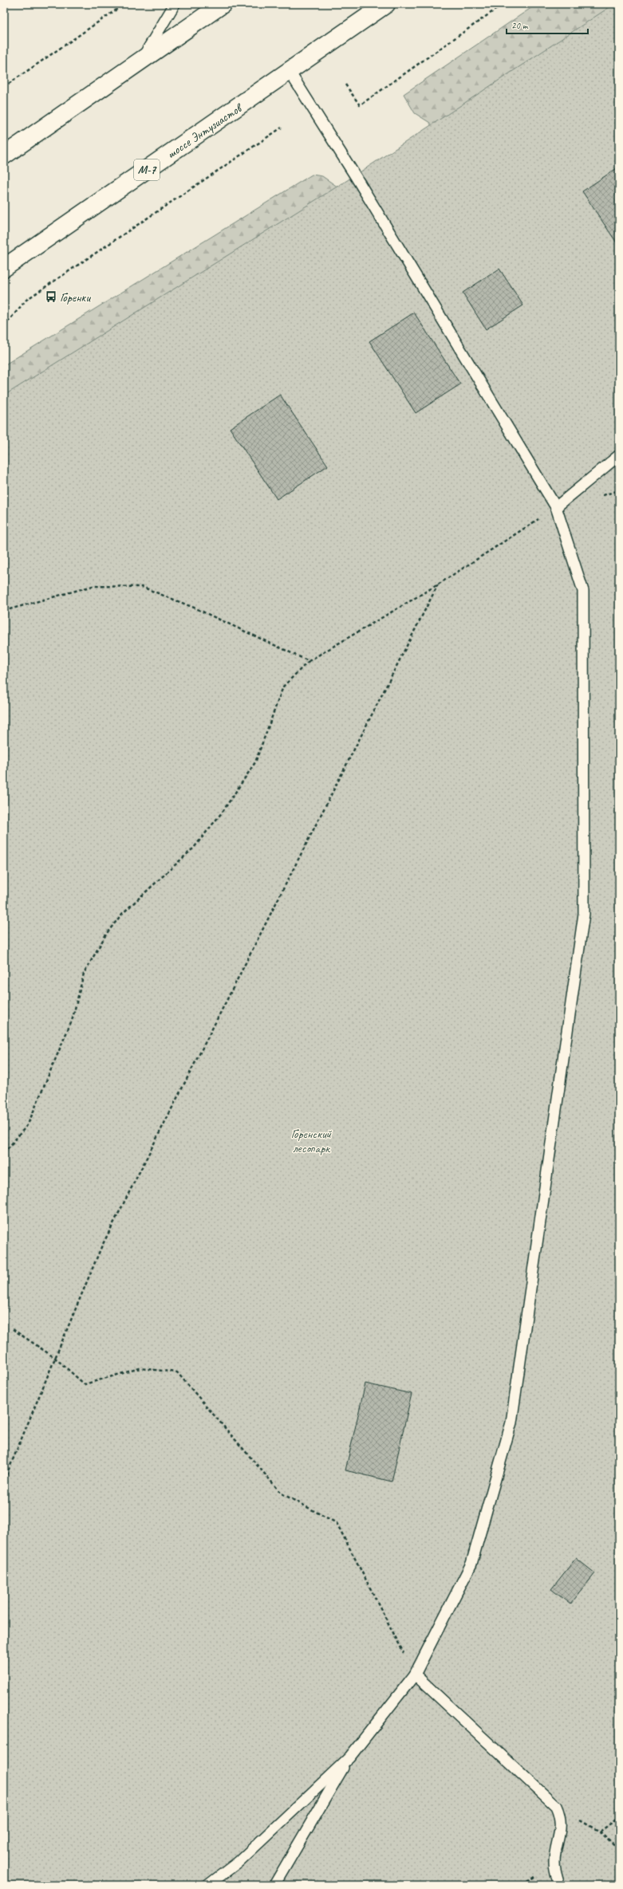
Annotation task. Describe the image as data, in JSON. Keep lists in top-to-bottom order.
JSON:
{
  "streets": {
    "highway": ["шоссе Энтузиастов", "М-7"]
  },
  "parks": ["Горенский лесопарк"],
  "places": {
    "bus stop": ["Горенки"]
  },
  "scale_bar": "20 m"
}
